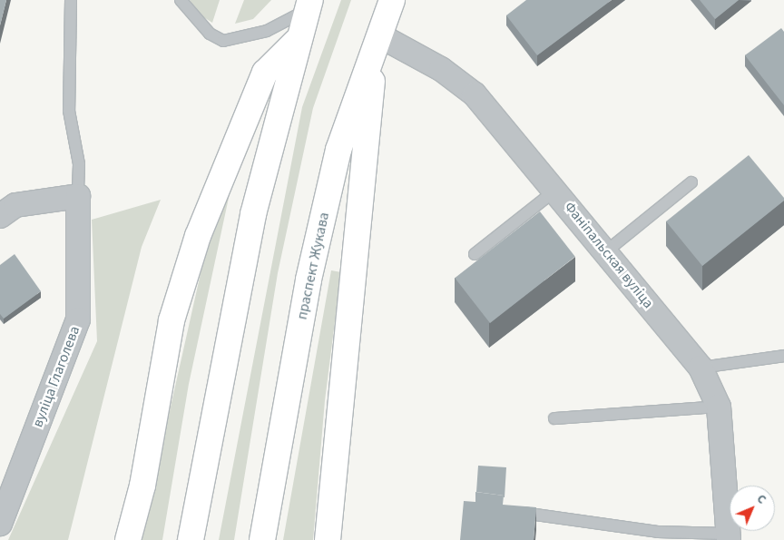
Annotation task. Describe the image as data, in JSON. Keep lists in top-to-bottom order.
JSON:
{
  "streets": {
    "main road": ["праспект Жукава"],
    "street": ["Фаніпальская вуліца", "вуліца Глаголева"]
  },
  "crossings": [
    ["Фаніпальская вуліца", "праспект Жукава"]
  ],
  "north": "top right"
}
